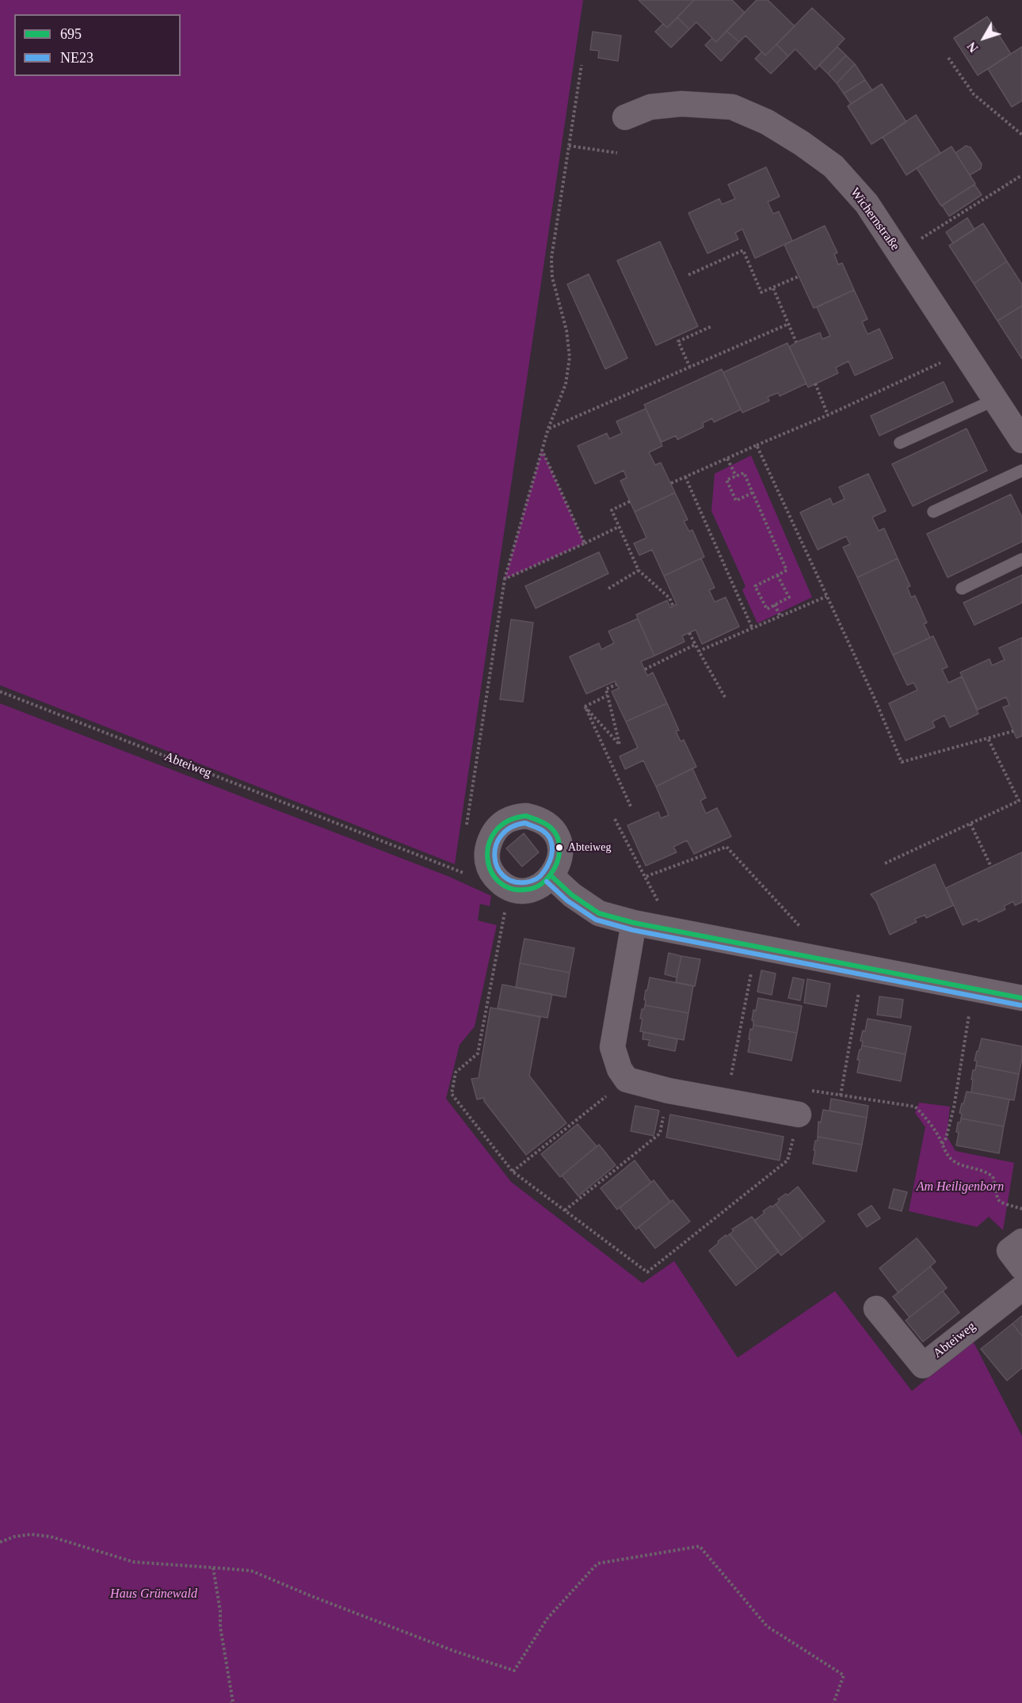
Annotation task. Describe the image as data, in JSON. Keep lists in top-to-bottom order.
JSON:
{
  "streets": {
    "street": ["Wichernstraße", "Abteiweg"]
  },
  "parks": ["Am Heiligenborn", "Haus Grünewald"],
  "places": ["Abteiweg"],
  "lines": ["transit line 695", "transit line NE23"],
  "legend": ["695", "NE23"],
  "north": "bottom left"
}
